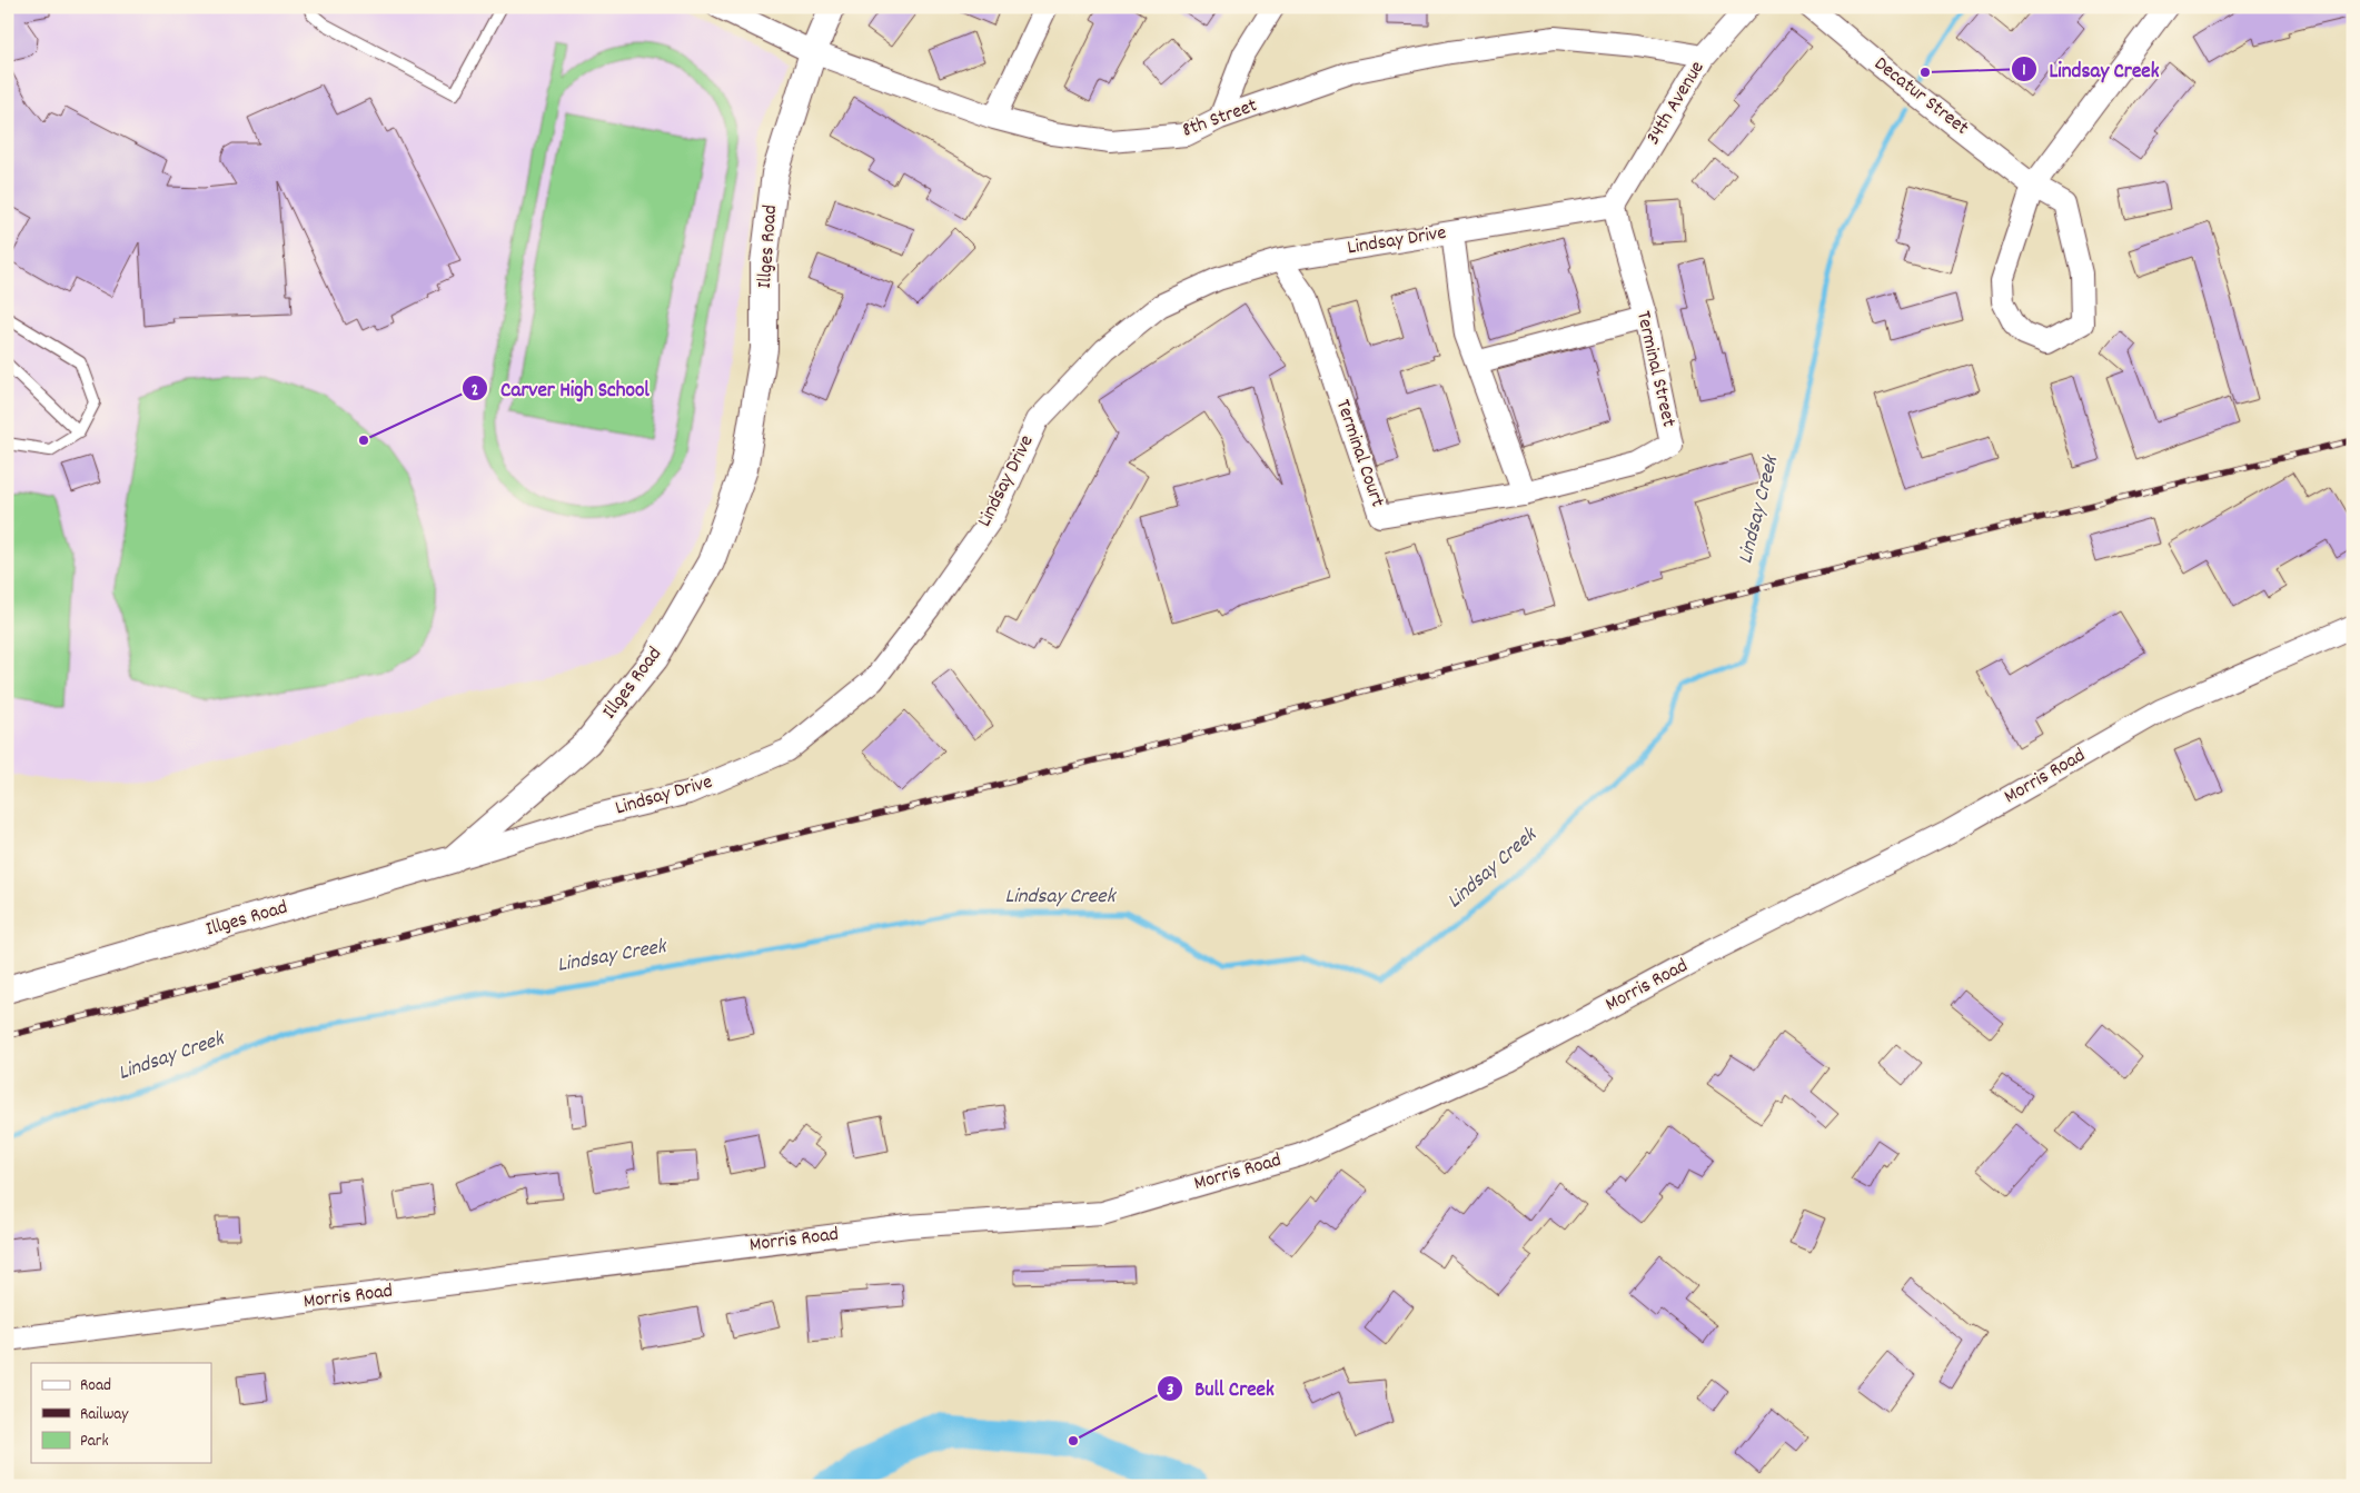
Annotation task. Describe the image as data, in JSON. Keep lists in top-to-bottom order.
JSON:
{
  "streets": {
    "street": [
      "Decatur Street",
      "34th Avenue",
      "8th Street",
      "Lindsay Drive",
      "Illges Road",
      "Terminal Street",
      "Terminal Court",
      "Morris Road"
    ]
  },
  "crossings": [
    ["34th Avenue", "8th Street"],
    ["34th Avenue", "Lindsay Drive"],
    ["34th Avenue", "Terminal Street"],
    ["8th Street", "Illges Road"],
    ["Lindsay Drive", "Illges Road"],
    ["Lindsay Drive", "Terminal Street"],
    ["Lindsay Drive", "Terminal Court"],
    ["Terminal Street", "Terminal Court"]
  ],
  "water": ["Lindsay Creek"],
  "places": ["Lindsay Creek", "Carver High School", "Bull Creek"],
  "legend": ["Road", "Railway", "Park"]
}
